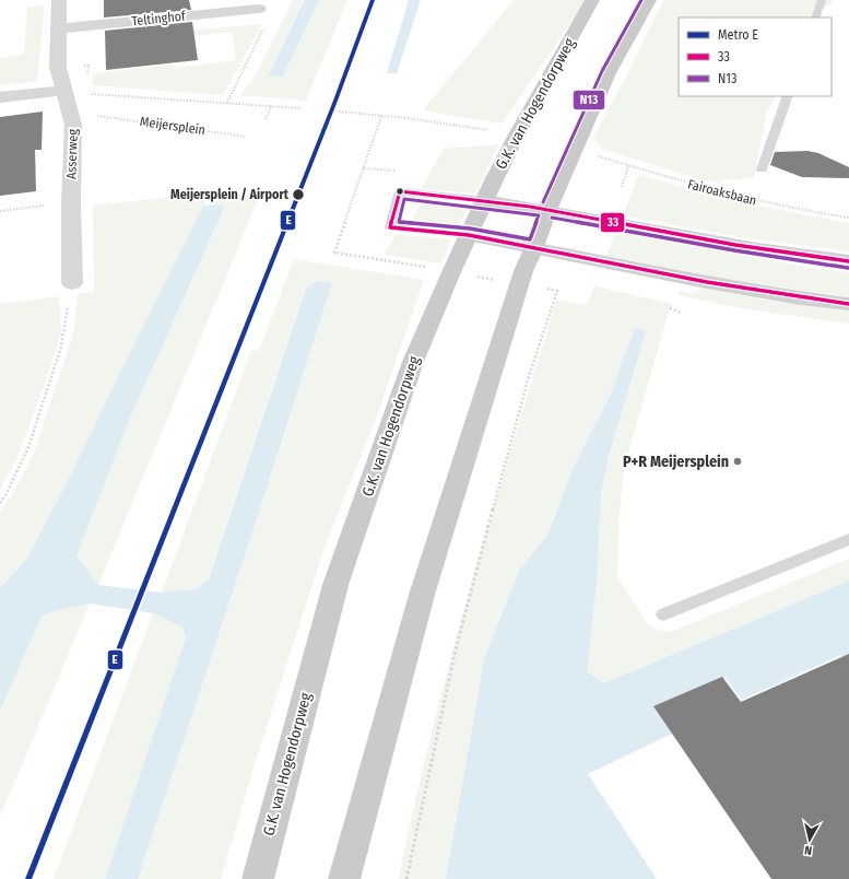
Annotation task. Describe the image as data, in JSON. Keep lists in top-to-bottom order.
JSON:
{
  "streets": {
    "main road": ["G.K. van Hogendorpweg"],
    "street": ["Teltinghof", "Asserweg"],
    "path": ["Meijersplein", "Fairoaksbaan"]
  },
  "crossings": [
    ["Teltinghof", "Asserweg"]
  ],
  "places": ["Meijersplein / Airport", "P+R Meijersplein"],
  "lines": ["metro line E", "transit line N13", "transit line 33"],
  "legend": ["Metro E", "33", "N13"],
  "north": "bottom"
}
